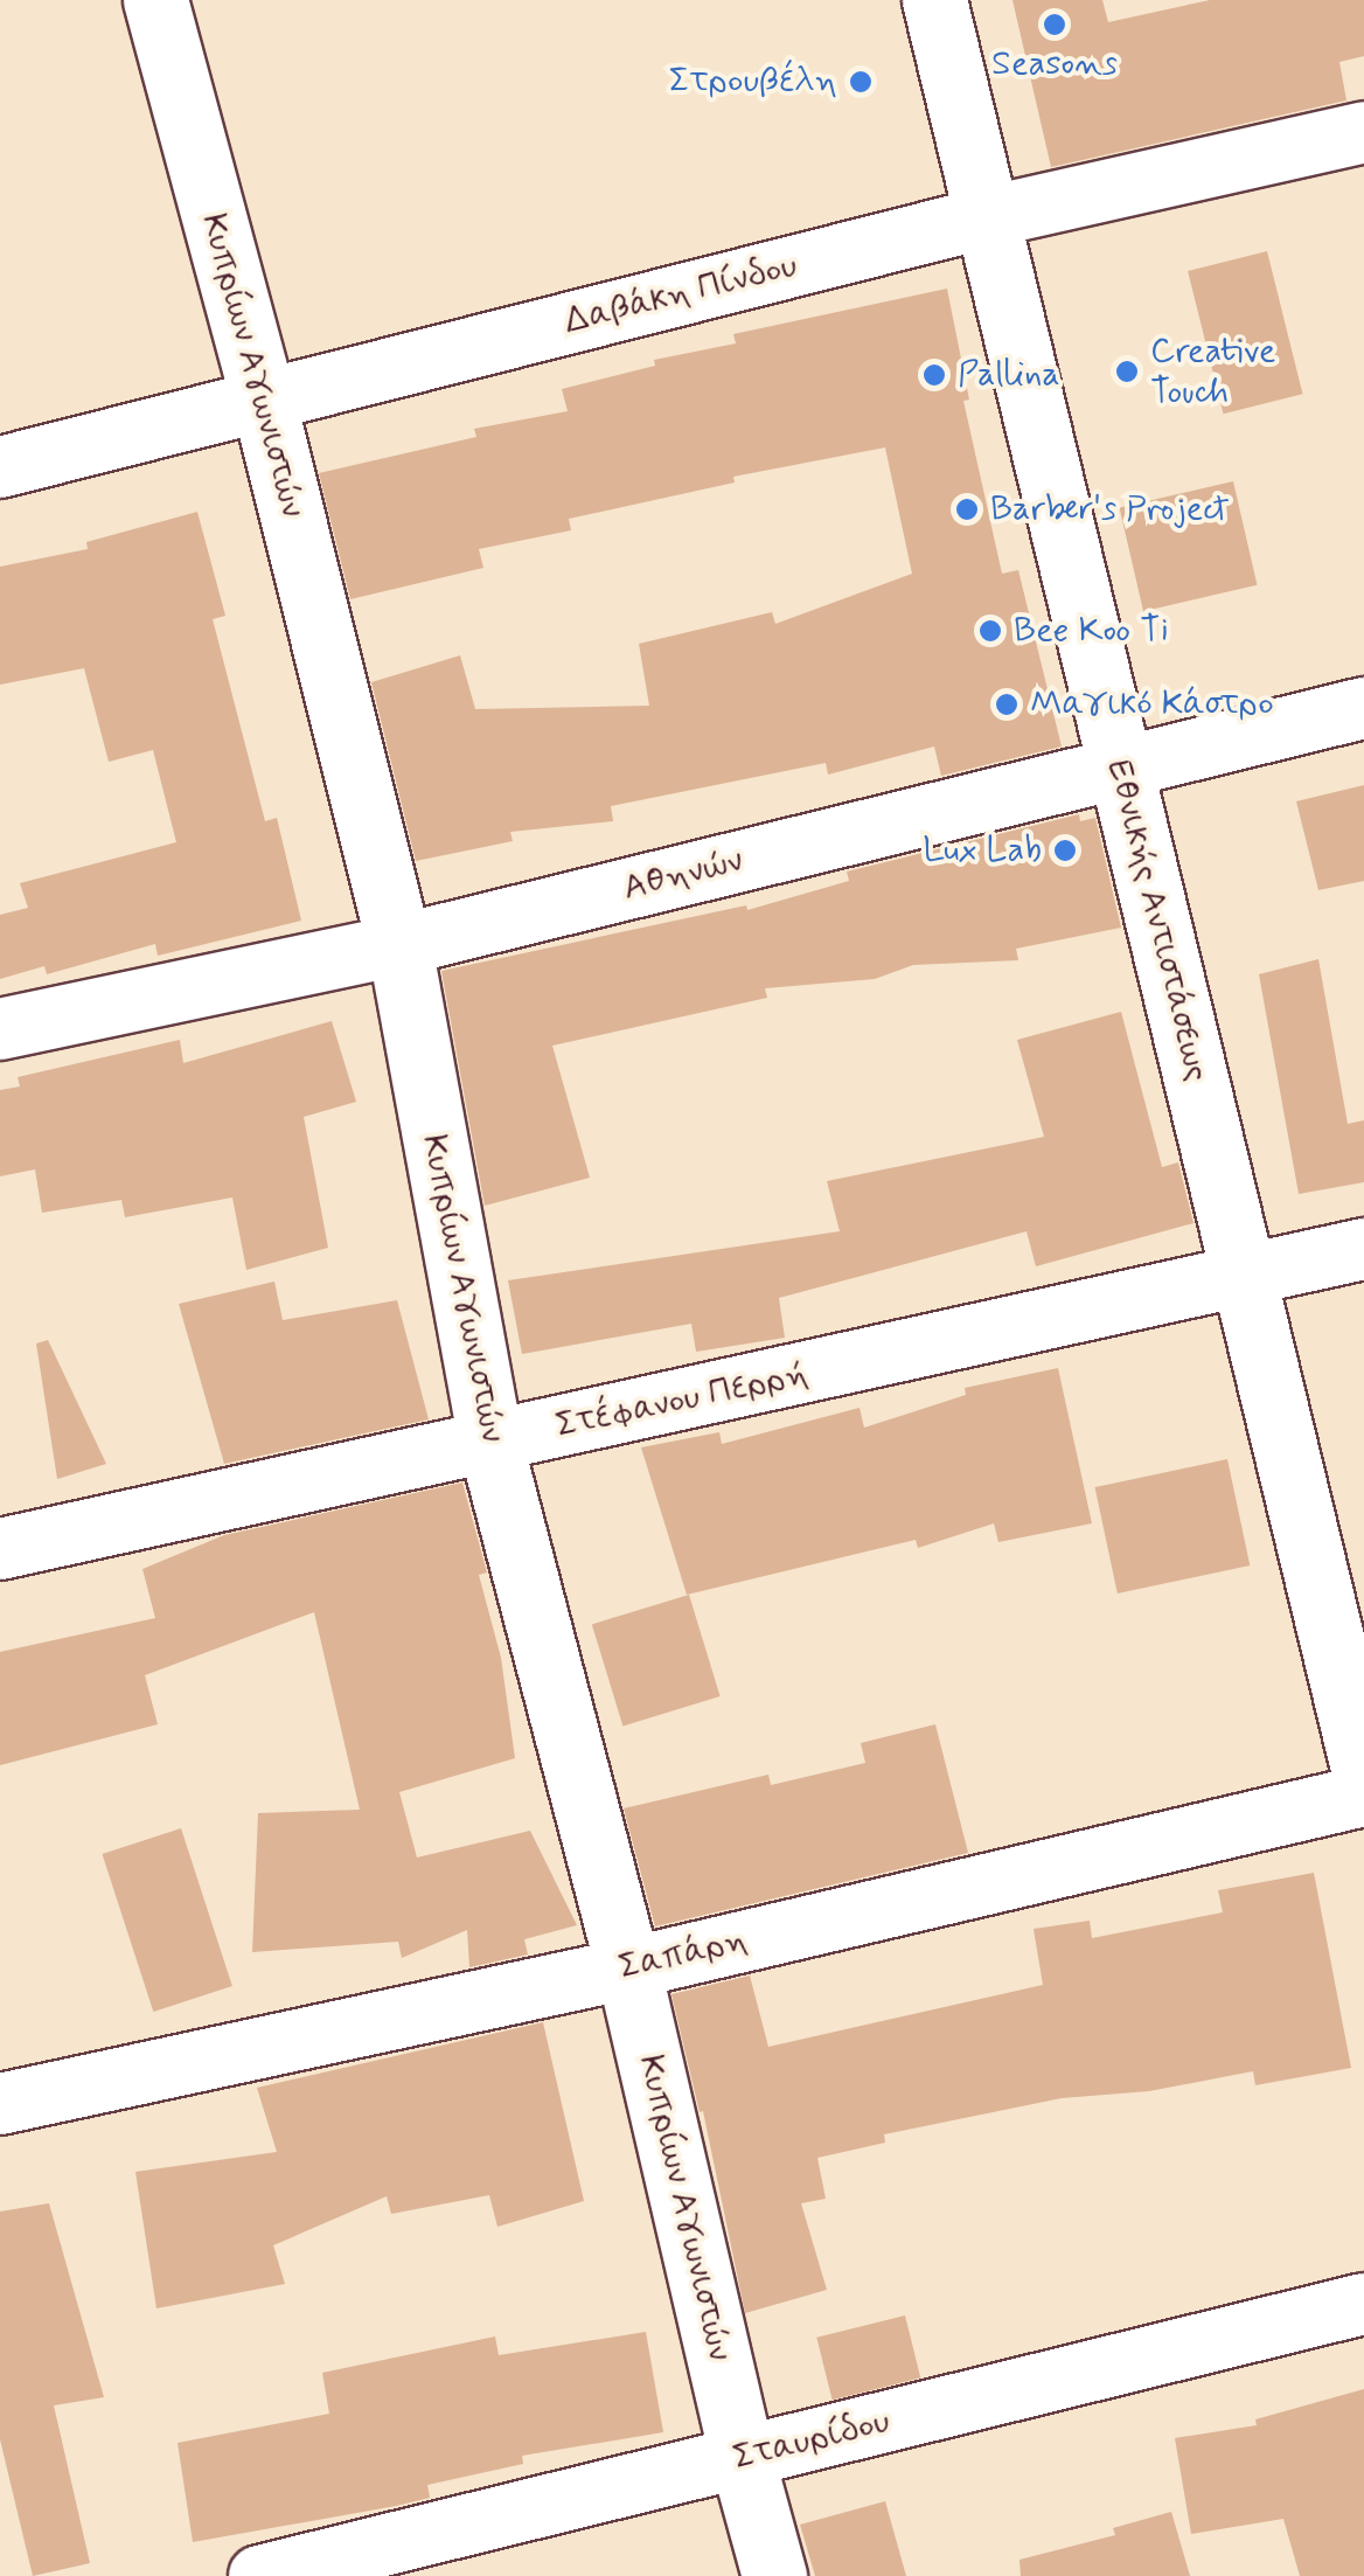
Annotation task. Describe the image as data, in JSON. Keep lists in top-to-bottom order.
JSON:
{
  "streets": {
    "street": [
      "Δαβάκη Πίνδου",
      "Κυπρίων Αγωνιστών",
      "Αθηνών",
      "Εθνικής Αντιστάσεως",
      "Στέφανου Περρή",
      "Σαπάρη",
      "Σταυρίδου"
    ]
  },
  "crossings": [
    ["Δαβάκη Πίνδου", "Κυπρίων Αγωνιστών"],
    ["Δαβάκη Πίνδου", "Εθνικής Αντιστάσεως"],
    ["Κυπρίων Αγωνιστών", "Αθηνών"],
    ["Κυπρίων Αγωνιστών", "Στέφανου Περρή"],
    ["Κυπρίων Αγωνιστών", "Σαπάρη"],
    ["Κυπρίων Αγωνιστών", "Σταυρίδου"],
    ["Αθηνών", "Εθνικής Αντιστάσεως"],
    ["Εθνικής Αντιστάσεως", "Στέφανου Περρή"]
  ],
  "places": [
    "Seasons",
    "Στρουβέλη",
    "Creative Touch",
    "Pallina",
    "Barber's Project",
    "Bee Koo Ti",
    "Μαγικό Κάστρο",
    "Lux Lab"
  ]
}
